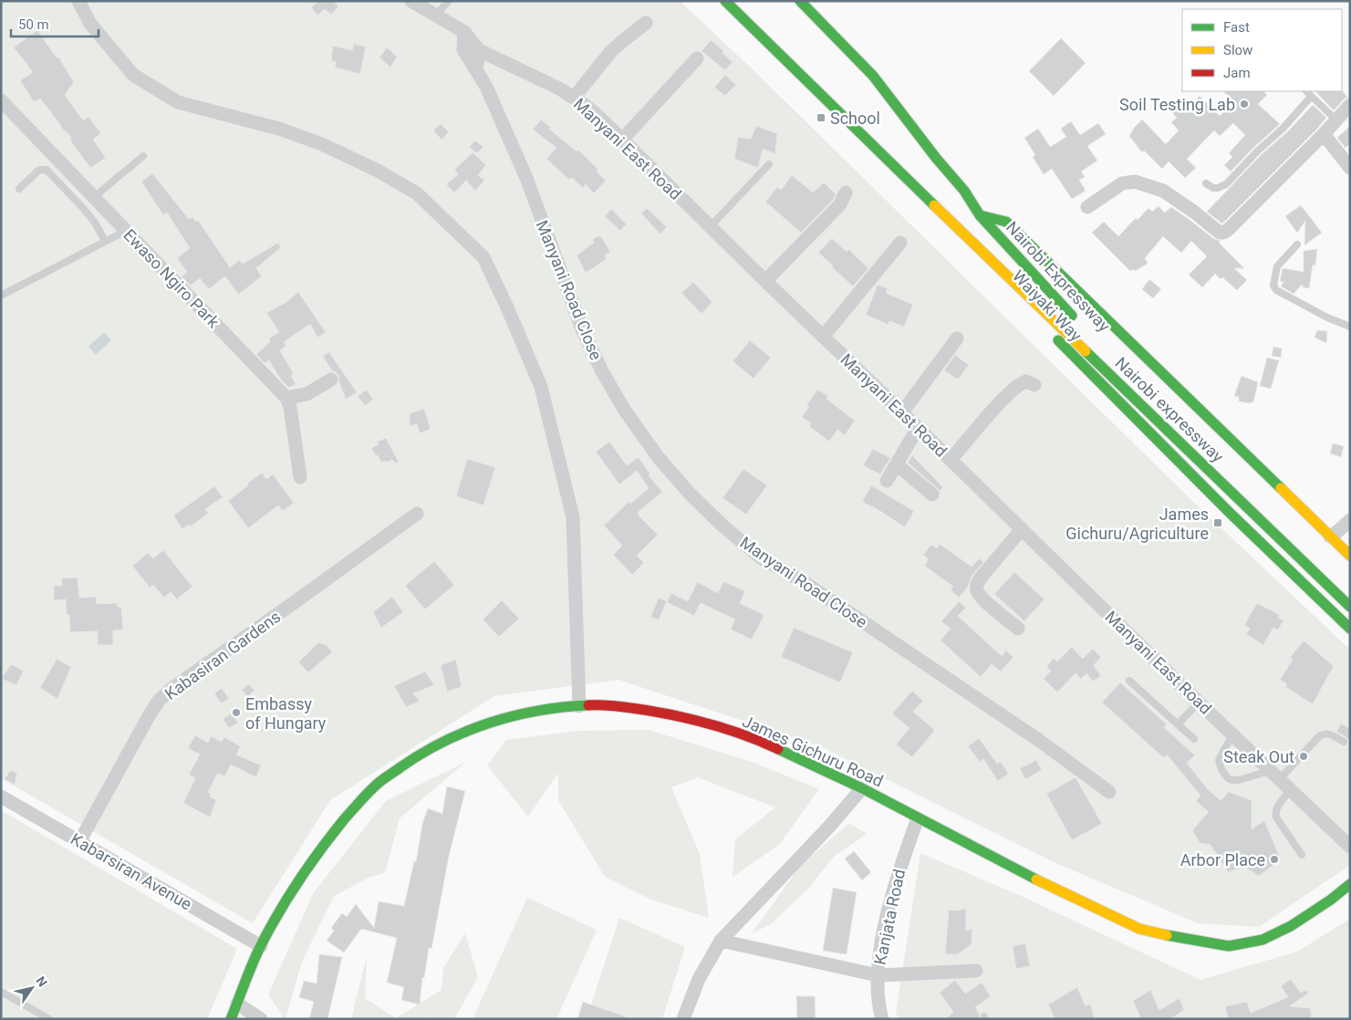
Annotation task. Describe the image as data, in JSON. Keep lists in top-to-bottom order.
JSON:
{
  "streets": {
    "main road": [
      "Nairobi Expressway",
      "Waiyaki Way",
      "Nairobi expressway",
      "James Gichuru Road"
    ],
    "street": [
      "Manyani East Road",
      "Ewaso Ngiro Park",
      "Manyani Road Close",
      "Kabasiran Gardens",
      "Kabarsiran Avenue",
      "Kanjata Road"
    ]
  },
  "crossings": [
    ["Manyani East Road", "Manyani Road Close"],
    ["Nairobi Expressway", "Waiyaki Way"],
    ["Waiyaki Way", "Nairobi expressway"],
    ["Kabasiran Gardens", "Kabarsiran Avenue"],
    ["James Gichuru Road", "Kabarsiran Avenue"],
    ["James Gichuru Road", "Kanjata Road"]
  ],
  "places": {
    "other": [
      "Soil Testing Lab",
      "Embassy of Hungary",
      "Steak Out",
      "Arbor Place"
    ],
    "transit": ["School", "James Gichuru/Agriculture"]
  },
  "legend": ["Fast", "Slow", "Jam"],
  "scale_bar": "50 m",
  "north": "top right"
}
